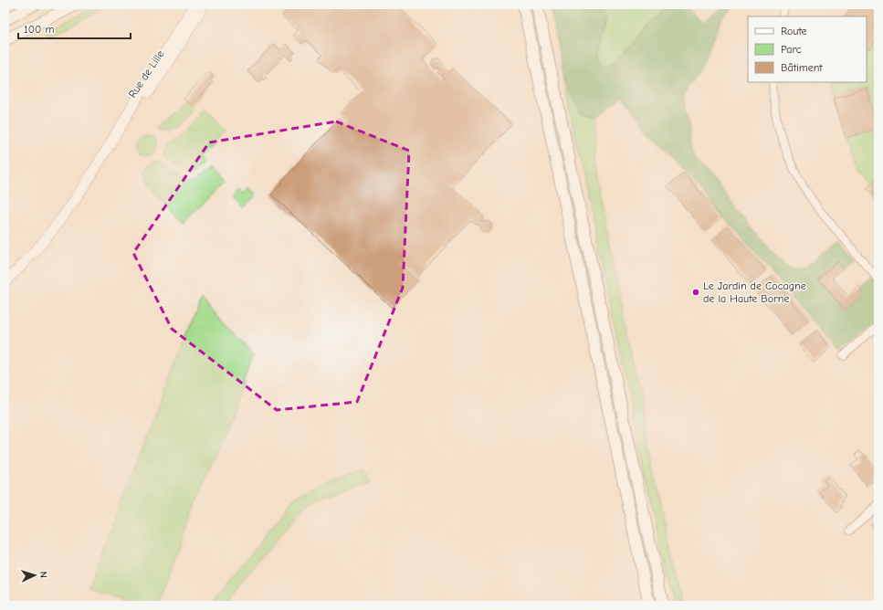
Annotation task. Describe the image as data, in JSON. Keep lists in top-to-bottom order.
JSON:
{
  "streets": {
    "main road": ["Rue de Lille"]
  },
  "places": ["Le Jardin de Cocagne de la Haute Borne"],
  "legend": ["Route", "Parc", "Bâtiment"],
  "scale_bar": "100 m",
  "north": "right"
}
